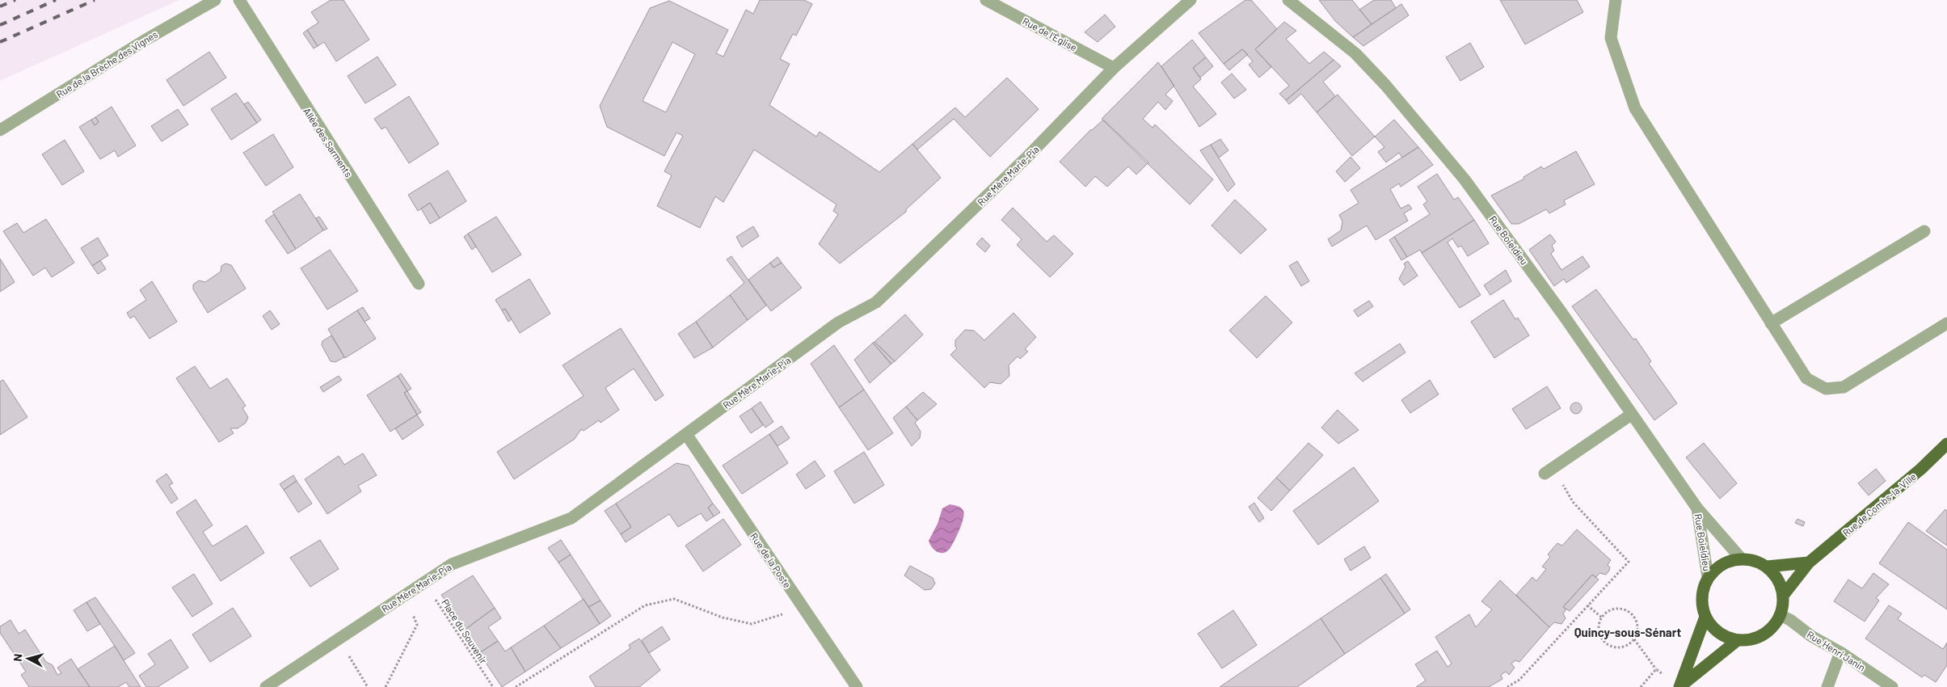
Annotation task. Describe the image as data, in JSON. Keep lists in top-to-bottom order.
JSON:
{
  "streets": {
    "main road": ["Rue de Combs-la-Ville"],
    "street": [
      "Rue de l'Église",
      "Rue de la Brèche des Vignes",
      "Allée des Sarments",
      "Rue Mère Marie-Pia",
      "Rue Boieldieu",
      "Rue de la Poste",
      "Rue Henri Janin"
    ],
    "path": ["Place du Souvenir"]
  },
  "crossings": [
    ["Rue de l'Église", "Rue Mère Marie-Pia"],
    ["Rue Mère Marie-Pia", "Rue de la Poste"],
    ["Rue Mère Marie-Pia", "Place du Souvenir"],
    ["Rue Boieldieu", "Rue de Combs-la-Ville"],
    ["Rue Boieldieu", "Rue Henri Janin"],
    ["Rue de Combs-la-Ville", "Rue Henri Janin"]
  ],
  "districts": ["Quincy-sous-Sénart"],
  "north": "left"
}
